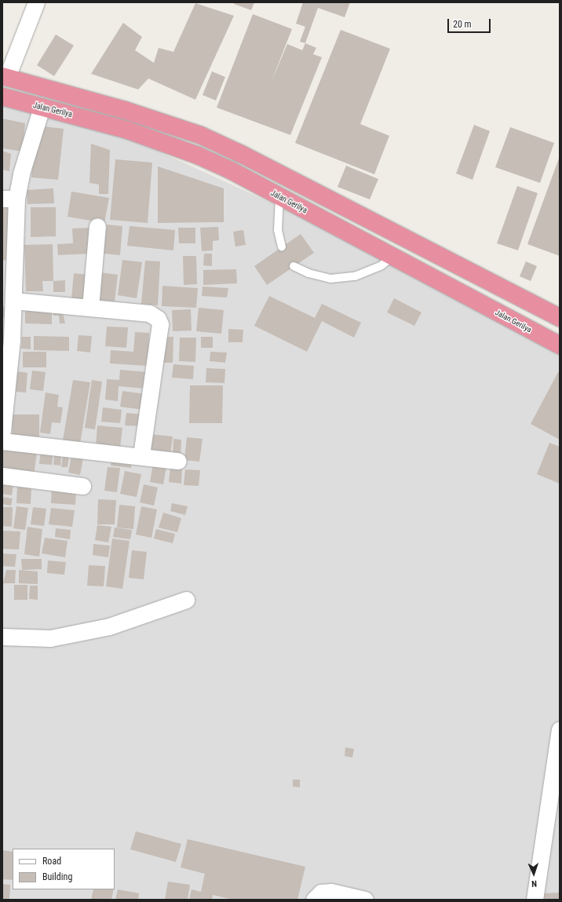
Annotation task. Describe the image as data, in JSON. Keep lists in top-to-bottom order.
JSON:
{
  "streets": {
    "highway": ["Jalan Gerilya"]
  },
  "legend": ["Road", "Building"],
  "scale_bar": "20 m",
  "north": "bottom"
}
